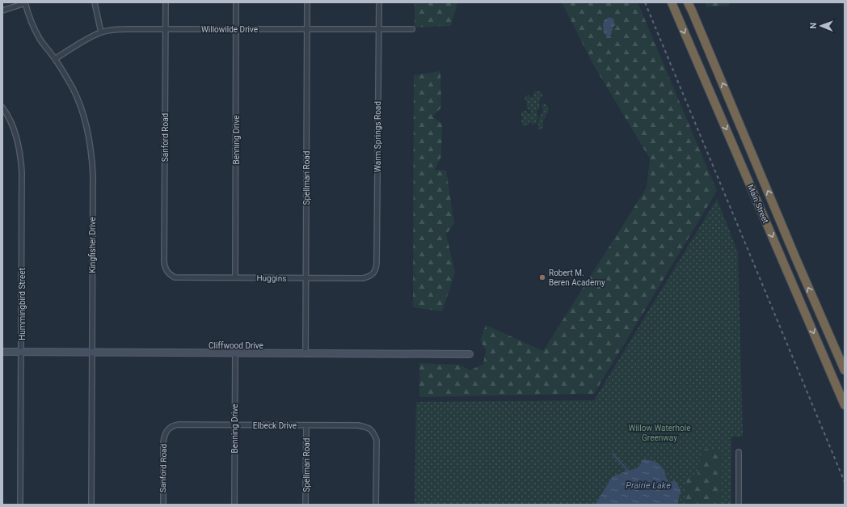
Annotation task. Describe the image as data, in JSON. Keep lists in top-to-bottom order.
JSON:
{
  "streets": {
    "highway": ["Main Street"],
    "street": [
      "Willowilde Drive",
      "Warm Springs Road",
      "Sanford Road",
      "Benning Drive",
      "Spellman Road",
      "Kingfisher Drive",
      "Huggins",
      "Hummingbird Street",
      "Cliffwood Drive",
      "Elbeck Drive"
    ]
  },
  "crossings": [
    ["Willowilde Drive", "Warm Springs Road"],
    ["Willowilde Drive", "Sanford Road"],
    ["Willowilde Drive", "Benning Drive"],
    ["Willowilde Drive", "Spellman Road"],
    ["Willowilde Drive", "Kingfisher Drive"],
    ["Warm Springs Road", "Huggins"],
    ["Sanford Road", "Huggins"],
    ["Sanford Road", "Elbeck Drive"],
    ["Benning Drive", "Huggins"],
    ["Benning Drive", "Cliffwood Drive"],
    ["Benning Drive", "Elbeck Drive"],
    ["Spellman Road", "Huggins"],
    ["Spellman Road", "Cliffwood Drive"],
    ["Spellman Road", "Elbeck Drive"],
    ["Kingfisher Drive", "Cliffwood Drive"],
    ["Hummingbird Street", "Cliffwood Drive"]
  ],
  "water": ["Prairie Lake"],
  "parks": ["Willow Waterhole Greenway"],
  "places": ["Robert M. Beren Academy"],
  "north": "left"
}
